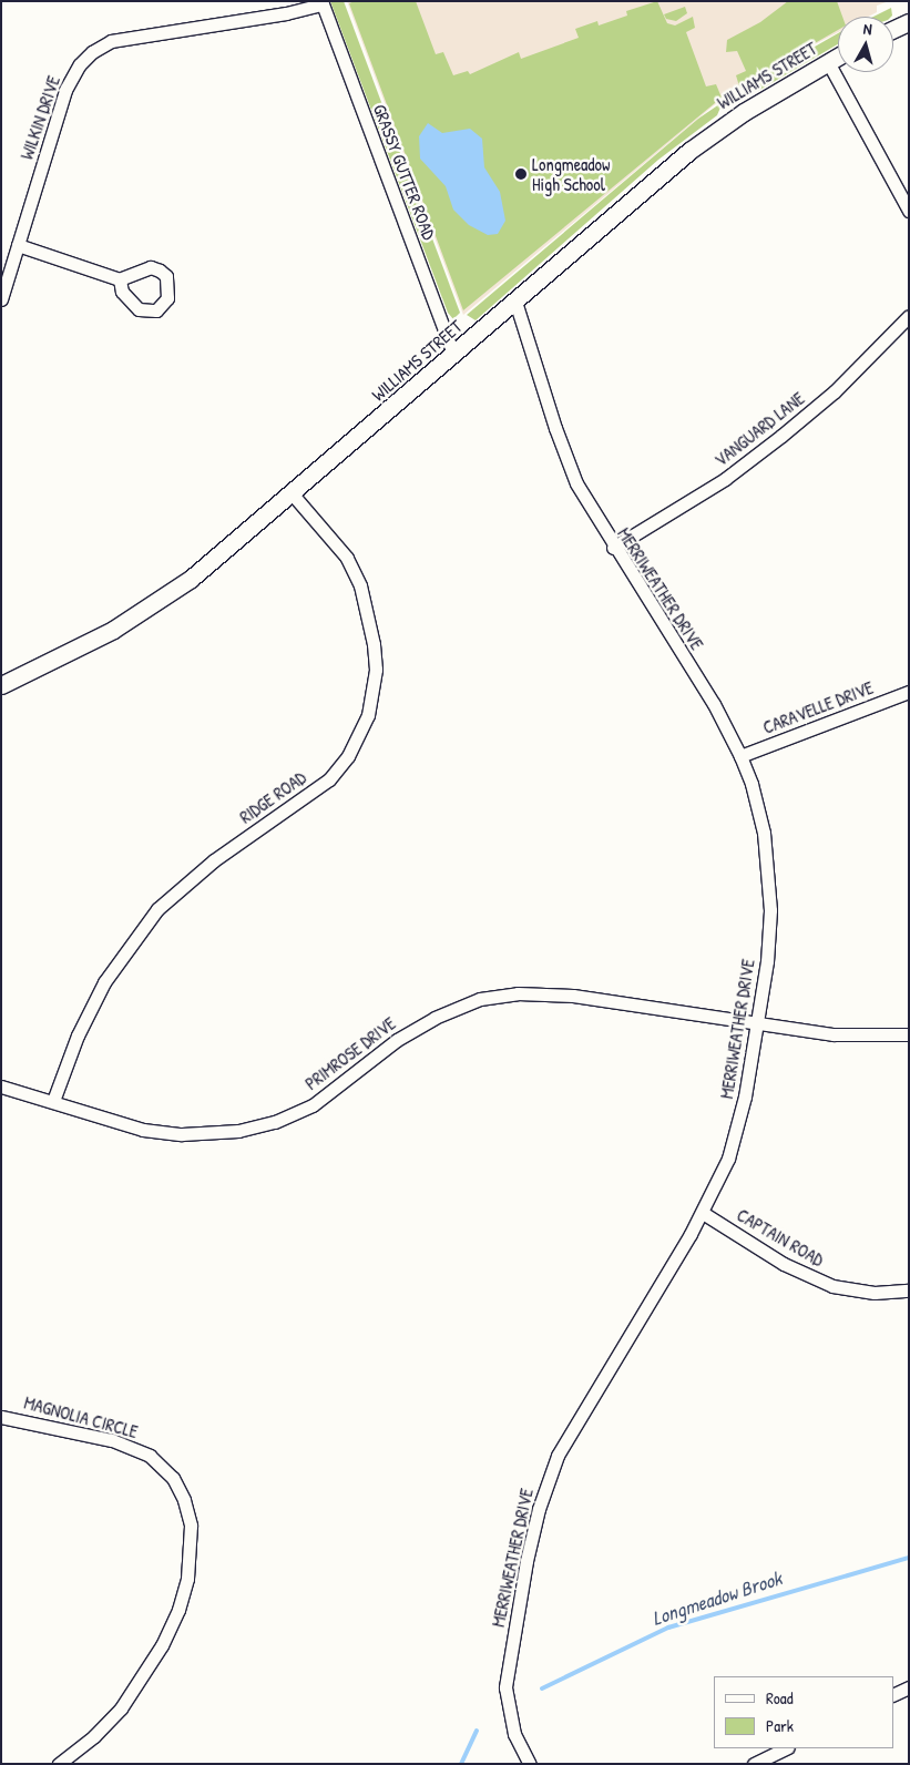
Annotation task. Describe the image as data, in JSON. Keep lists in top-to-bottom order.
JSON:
{
  "streets": {
    "main road": ["WILLIAMS STREET"],
    "street": [
      "WILKIN DRIVE",
      "GRASSY GUTTER ROAD",
      "VANGUARD LANE",
      "MERRIWEATHER DRIVE",
      "CARAVELLE DRIVE",
      "RIDGE ROAD",
      "PRIMROSE DRIVE",
      "CAPTAIN ROAD",
      "MAGNOLIA CIRCLE"
    ]
  },
  "crossings": [
    ["WILLIAMS STREET", "GRASSY GUTTER ROAD"],
    ["WILLIAMS STREET", "MERRIWEATHER DRIVE"],
    ["WILLIAMS STREET", "RIDGE ROAD"],
    ["WILKIN DRIVE", "GRASSY GUTTER ROAD"],
    ["VANGUARD LANE", "MERRIWEATHER DRIVE"],
    ["MERRIWEATHER DRIVE", "CARAVELLE DRIVE"],
    ["MERRIWEATHER DRIVE", "PRIMROSE DRIVE"],
    ["MERRIWEATHER DRIVE", "CAPTAIN ROAD"],
    ["RIDGE ROAD", "PRIMROSE DRIVE"]
  ],
  "water": ["Longmeadow Brook"],
  "places": ["Longmeadow High School"],
  "legend": ["Road", "Park"],
  "north": "top"
}
